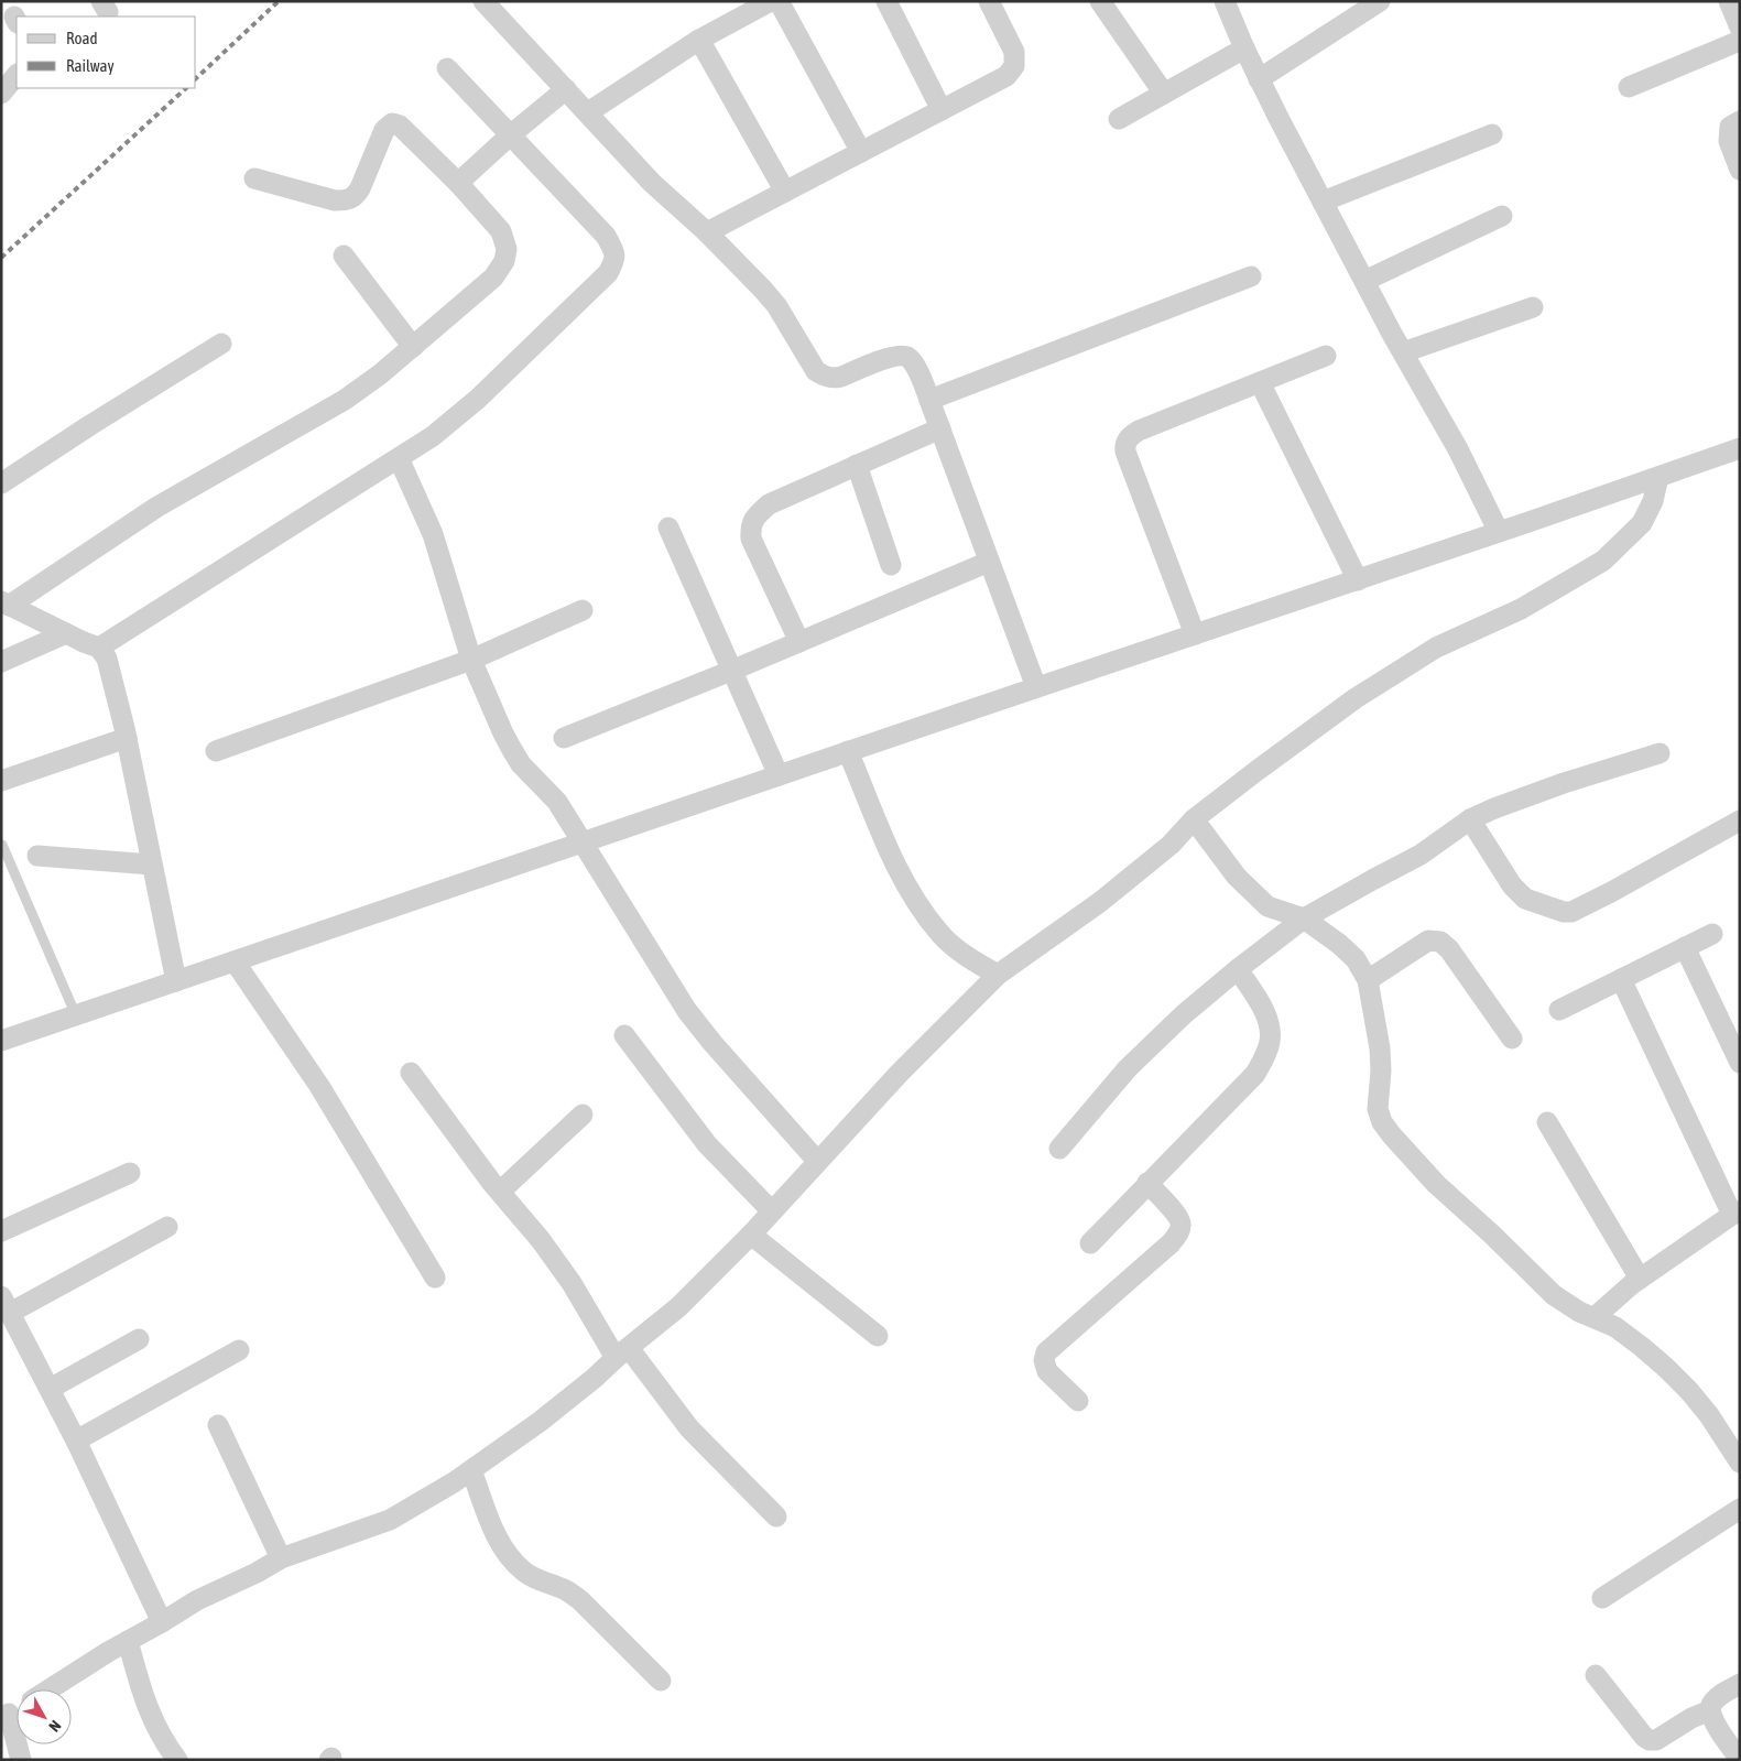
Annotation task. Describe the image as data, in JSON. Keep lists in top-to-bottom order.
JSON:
{
  "legend": ["Road", "Railway"],
  "north": "bottom right"
}
